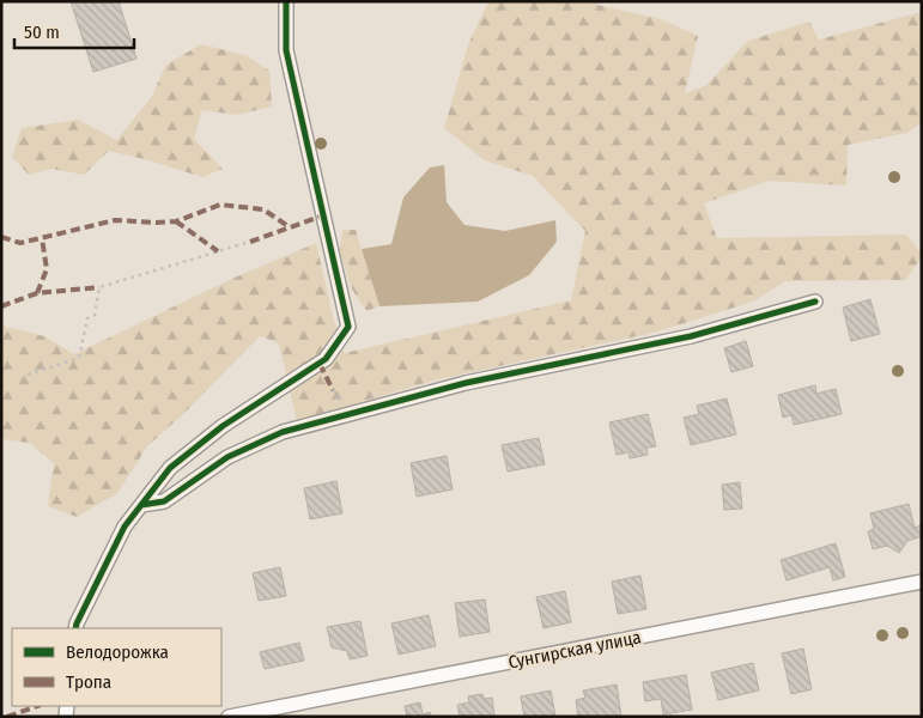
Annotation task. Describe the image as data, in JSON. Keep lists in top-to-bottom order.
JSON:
{
  "streets": {
    "street": ["Сунгирская улица"]
  },
  "legend": ["Велодорожка", "Тропа"],
  "scale_bar": "50 m"
}
